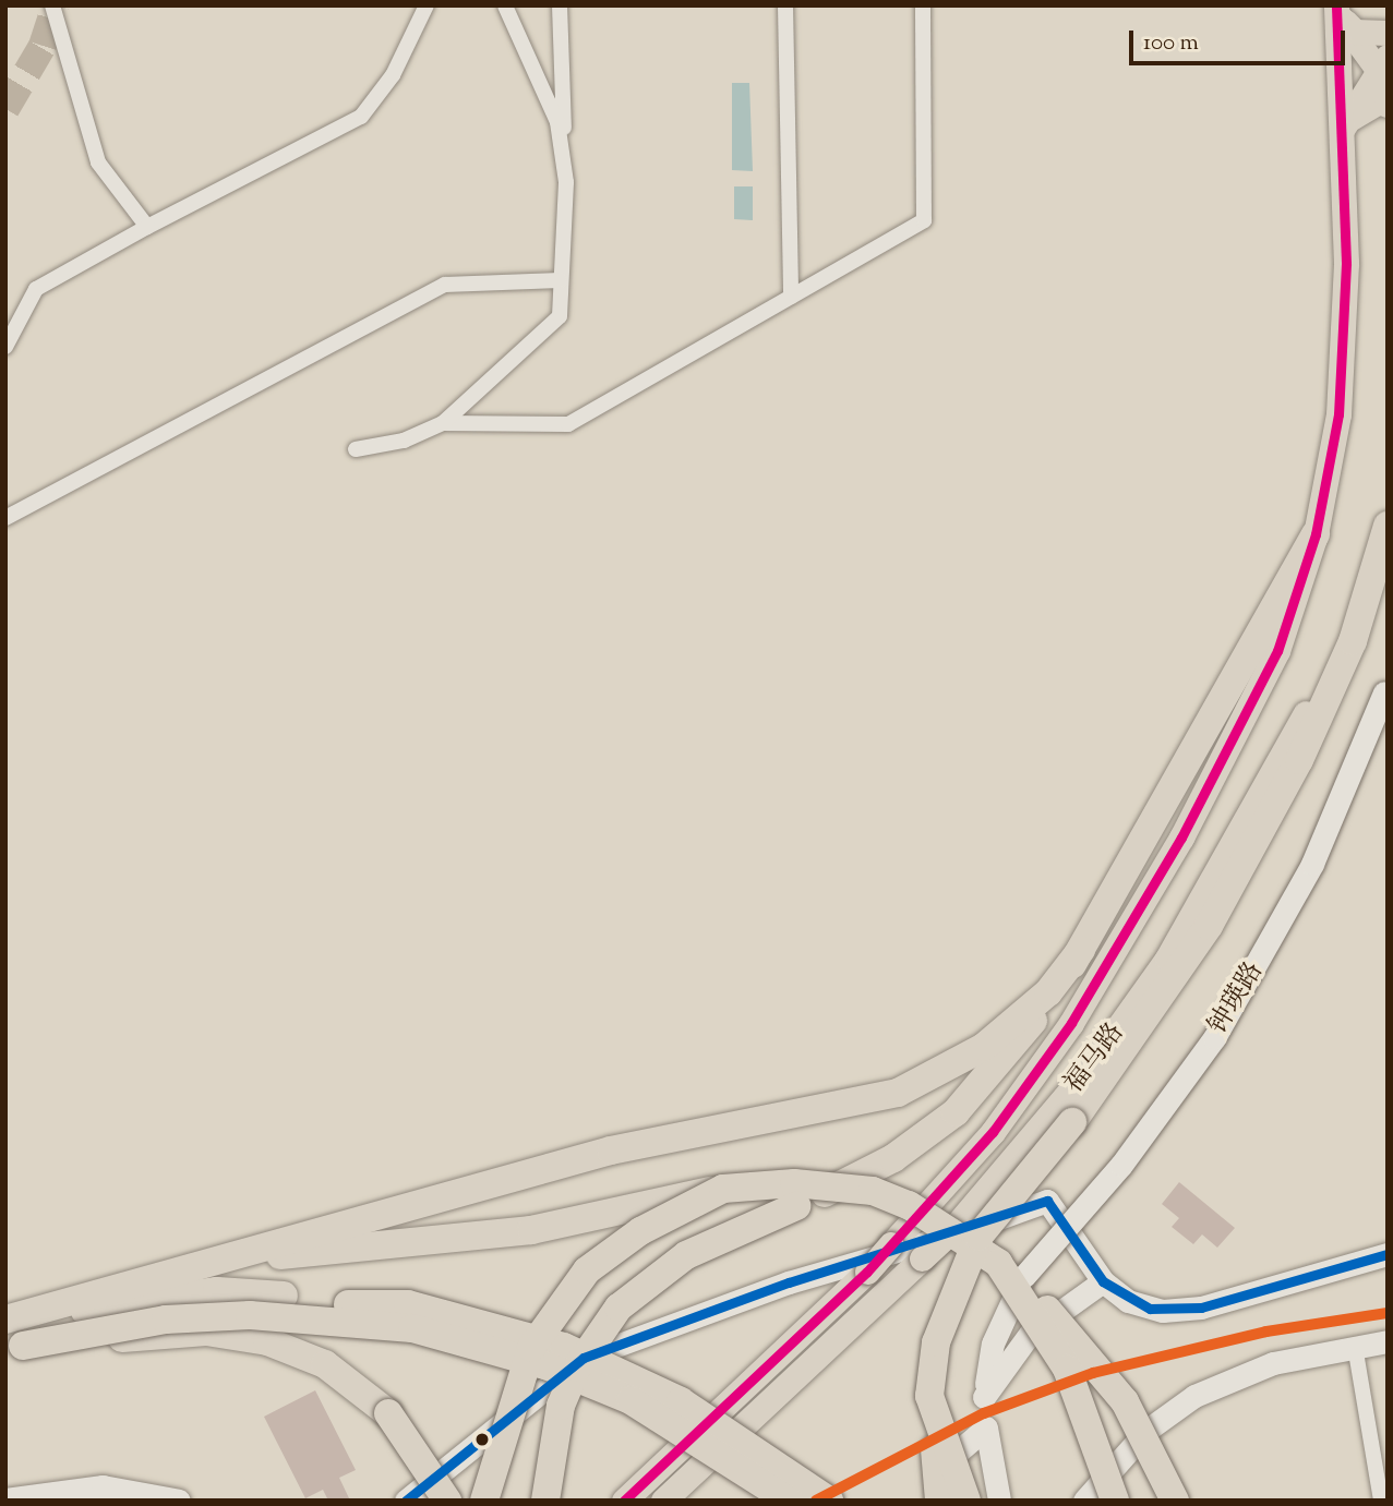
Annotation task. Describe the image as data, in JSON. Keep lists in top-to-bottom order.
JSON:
{
  "streets": {
    "main road": ["福马路"],
    "street": ["钟瑛路"]
  },
  "scale_bar": "100 m"
}
